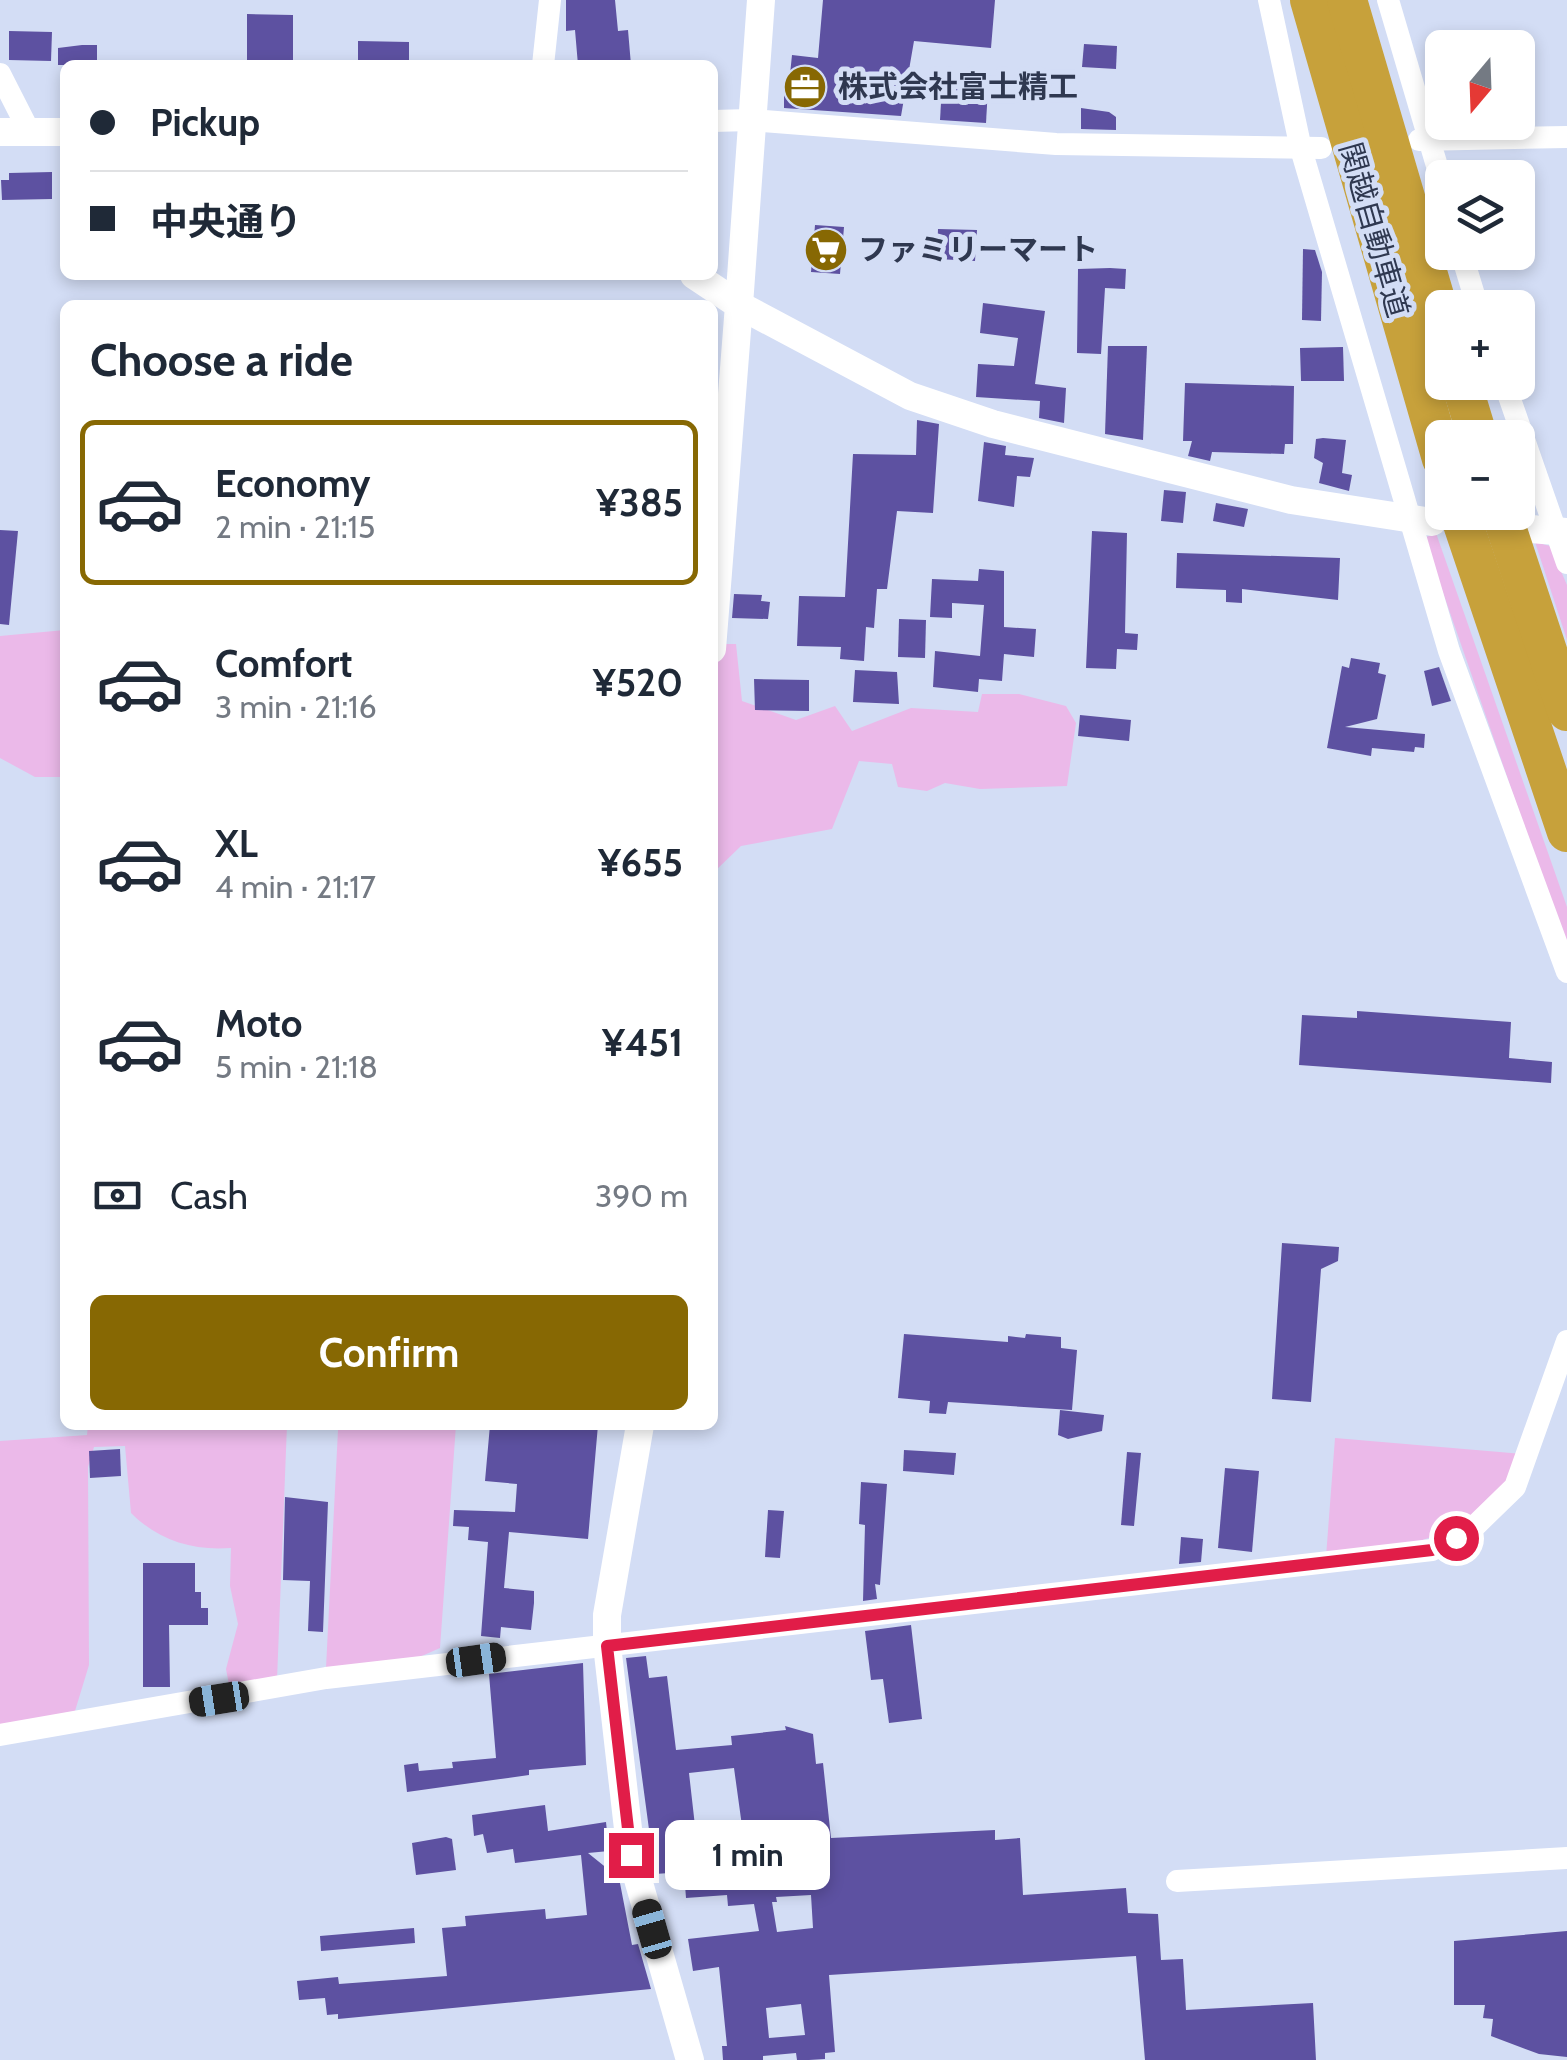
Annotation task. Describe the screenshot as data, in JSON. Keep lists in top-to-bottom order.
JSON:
{
  "streets": {
    "highway": ["関越自動車道"]
  },
  "places": {
    "office": ["株式会社富士精工"],
    "supermarket": ["ファミリーマート"]
  },
  "north": "bottom",
  "page": {
    "map_buttons": ["+", "−"],
    "banner": ["Pickup", "中央通り"],
    "heading": "Choose a ride",
    "list": [
      {
        "name": "Economy",
        "note": "2 min · 21:15",
        "value": "¥385"
      },
      {
        "name": "Comfort",
        "note": "3 min · 21:16",
        "value": "¥520"
      },
      {
        "name": "XL",
        "note": "4 min · 21:17",
        "value": "¥655"
      },
      {
        "name": "Moto",
        "note": "5 min · 21:18",
        "value": "¥451"
      }
    ],
    "pay": ["Cash", "390 m"],
    "buttons": "Confirm",
    "bubble": "1 min"
  }
}
